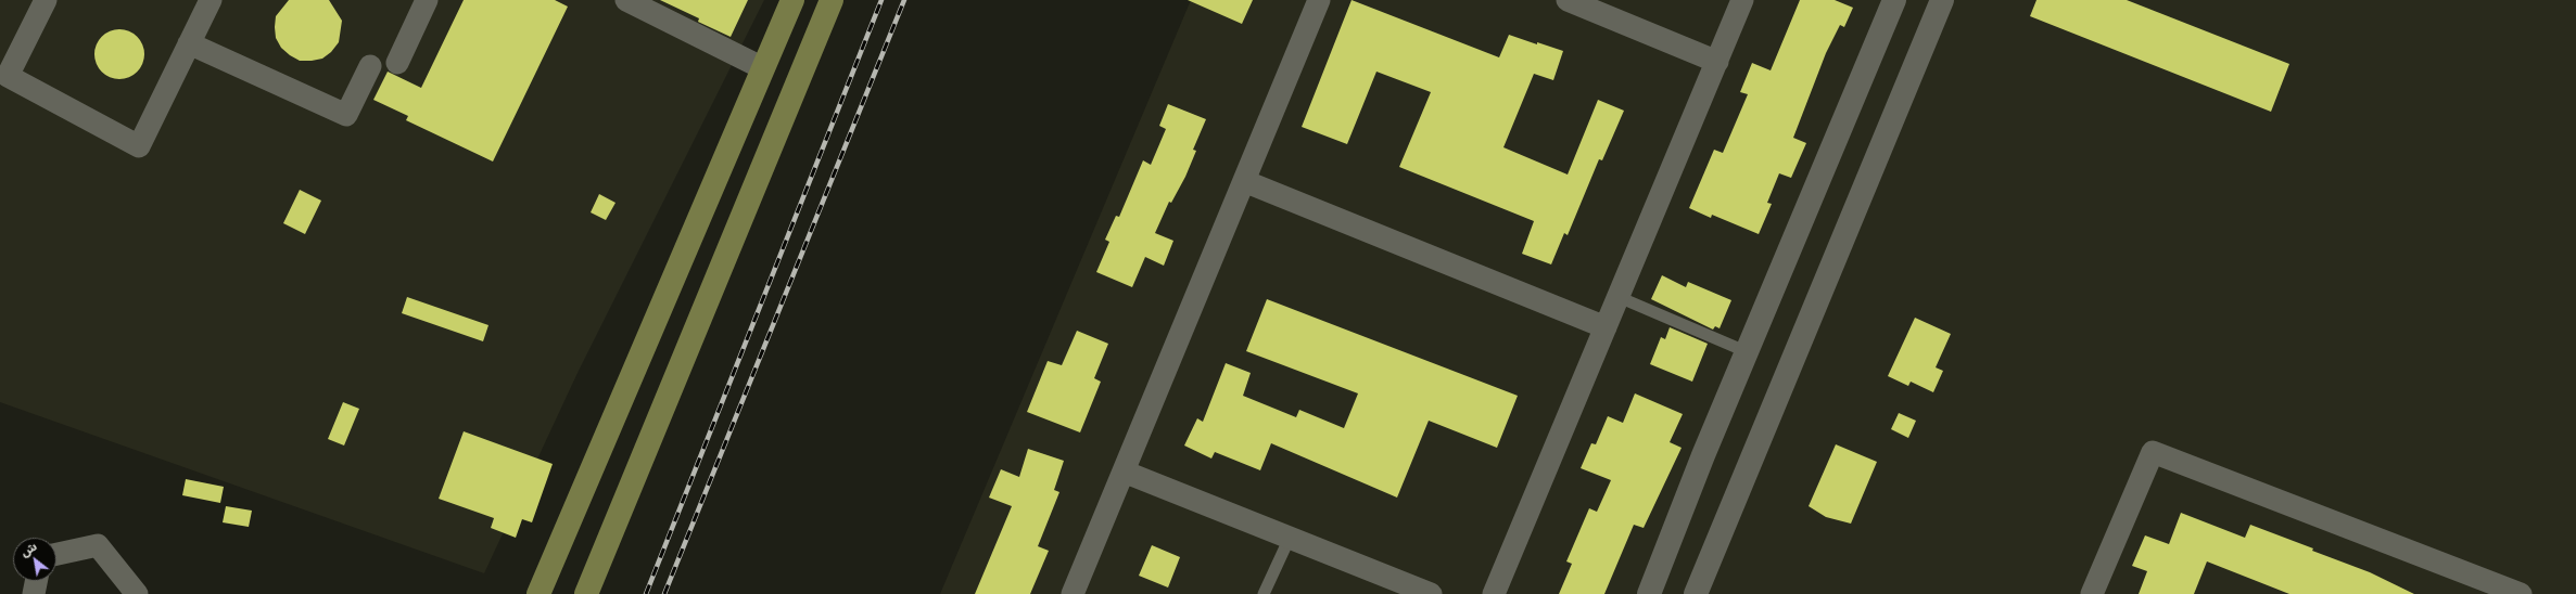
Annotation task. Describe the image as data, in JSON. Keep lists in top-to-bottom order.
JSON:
{
  "north": "top left"
}
